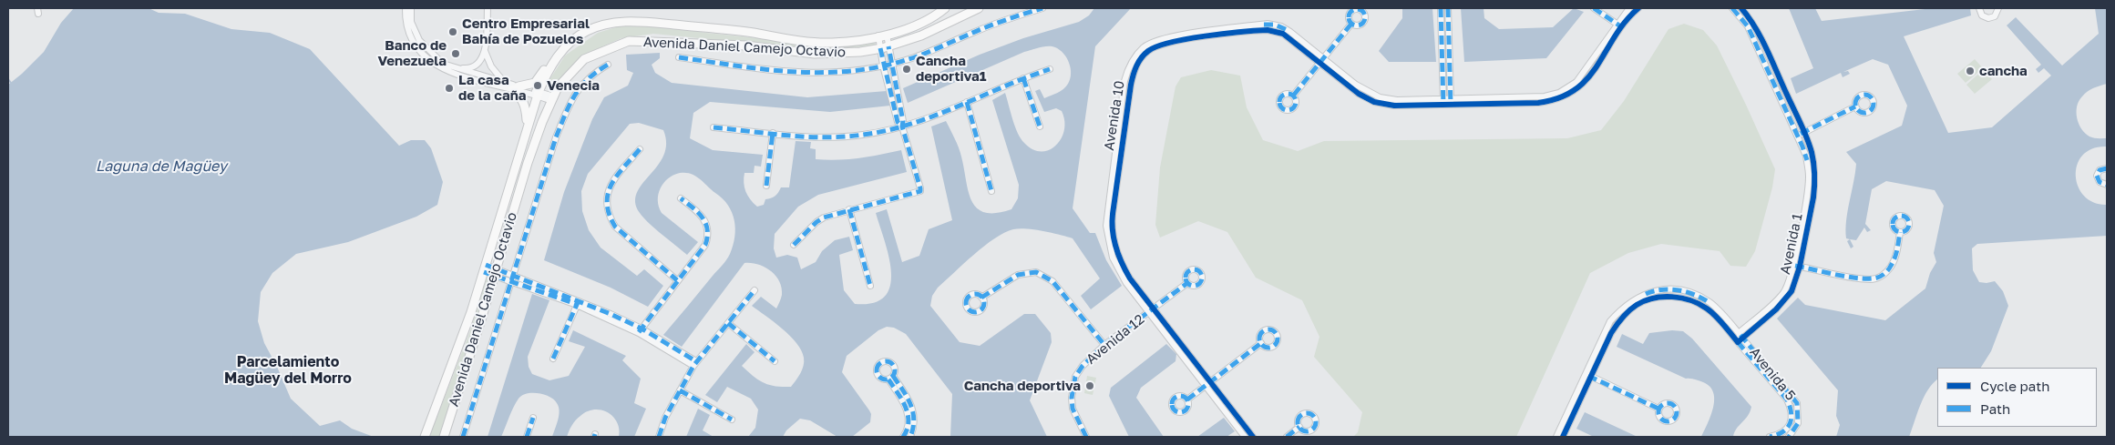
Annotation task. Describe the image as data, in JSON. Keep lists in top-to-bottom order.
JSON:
{
  "streets": {
    "main road": ["Avenida Daniel Camejo Octavio"],
    "street": [
      "Avenida 10",
      "Avenida 1",
      "Avenida 12",
      "Avenida 5"
    ]
  },
  "crossings": [
    ["Avenida 10", "Avenida 12"],
    ["Avenida 1", "Avenida 5"]
  ],
  "districts": ["Parcelamiento Magüey del Morro"],
  "water": ["Laguna de Magüey"],
  "places": [
    "Centro Empresarial Bahía de Pozuelos",
    "Banco de Venezuela",
    "Cancha deportiva1",
    "cancha",
    "Venecia",
    "La casa de la caña",
    "Cancha deportiva"
  ],
  "legend": ["Cycle path", "Path"]
}
